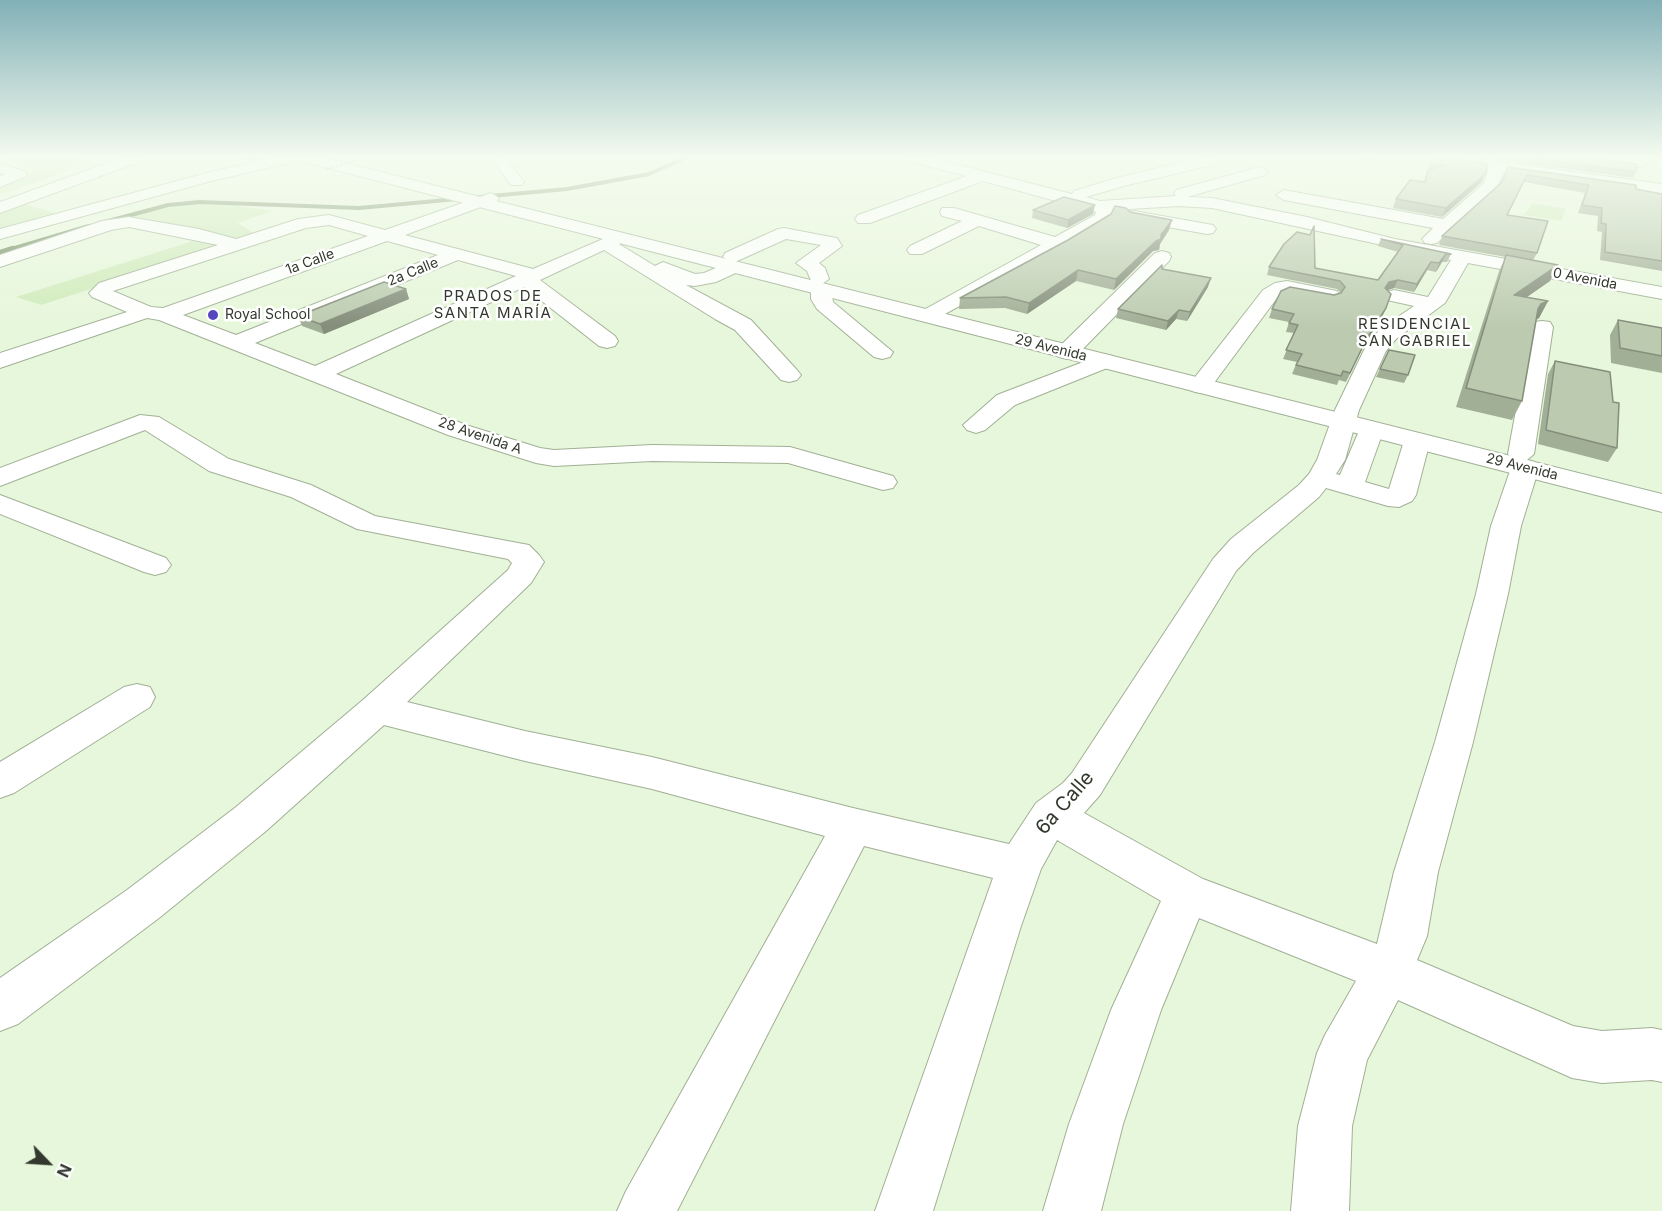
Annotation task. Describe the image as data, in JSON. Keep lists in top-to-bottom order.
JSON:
{
  "streets": {
    "street": [
      "1a Calle",
      "2a Calle",
      "0 Avenida",
      "29 Avenida",
      "28 Avenida A",
      "6a Calle"
    ]
  },
  "crossings": [
    ["1a Calle", "28 Avenida A"],
    ["2a Calle", "28 Avenida A"],
    ["29 Avenida", "6a Calle"]
  ],
  "districts": ["PRADOS DE SANTA MARÍA", "RESIDENCIAL SAN GABRIEL"],
  "places": ["Royal School"],
  "north": "bottom right"
}
